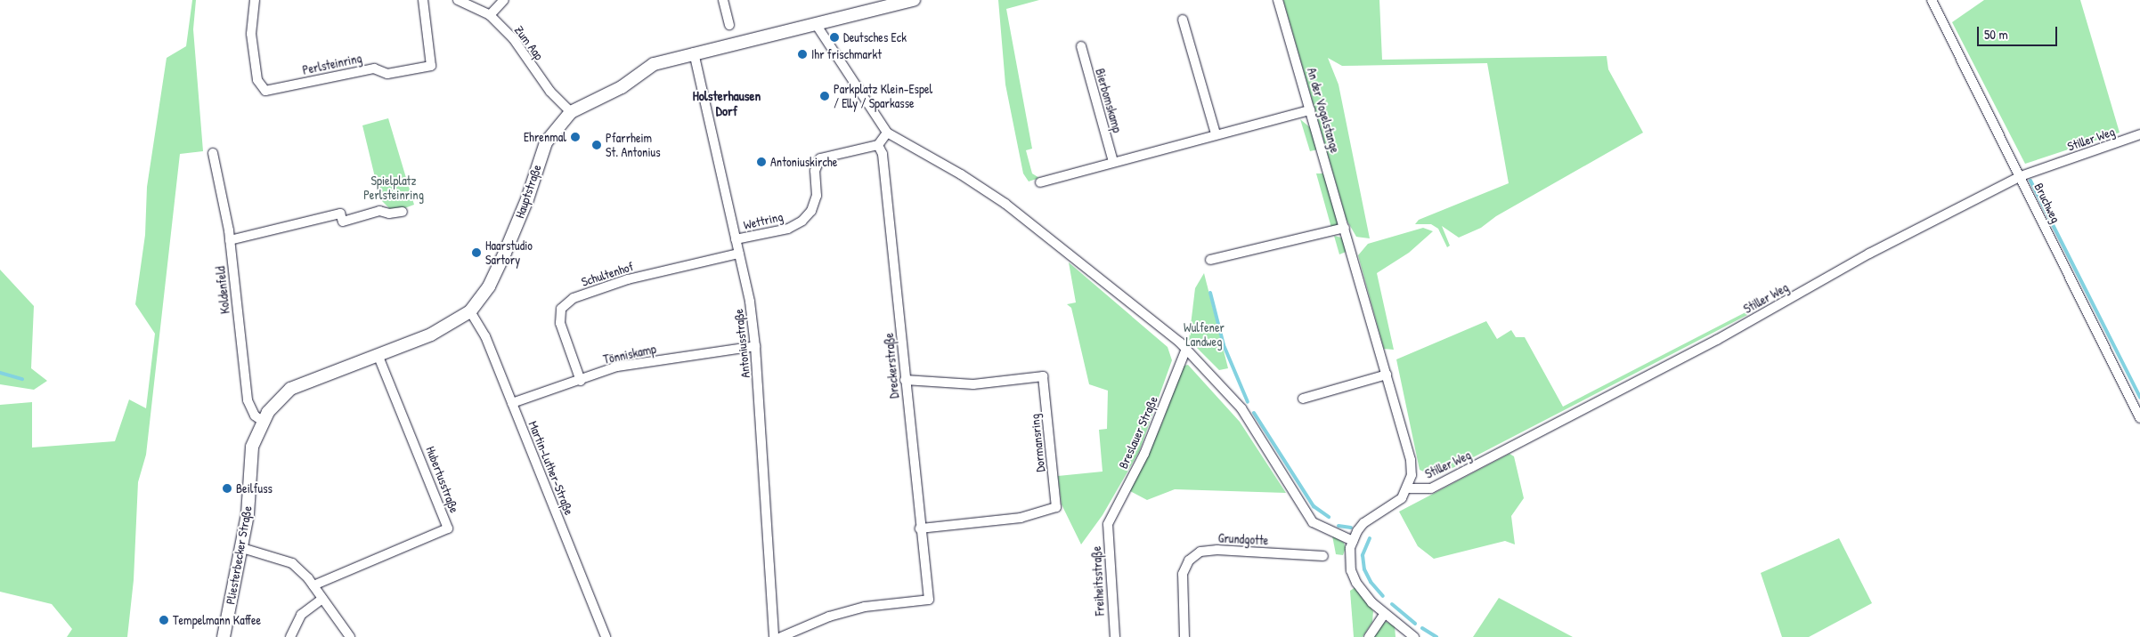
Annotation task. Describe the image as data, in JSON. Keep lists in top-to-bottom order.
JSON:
{
  "streets": {
    "main road": ["Hauptstraße", "Pliesterbecker Straße"],
    "street": [
      "Zum Aap",
      "Perlsteinring",
      "Bierbomskamp",
      "An der Vogelstange",
      "Stiller Weg",
      "Bruchweg",
      "Wettring",
      "Schultenhof",
      "Koldenfeld",
      "Antoniusstraße",
      "Tönniskamp",
      "Dreckerstraße",
      "Breslauer Straße",
      "Dormansring",
      "Martin-Luther-Straße",
      "Hubertusstraße",
      "Grundgotte",
      "Freiheitsstraße"
    ]
  },
  "crossings": [
    ["Zum Aap", "Hauptstraße"],
    ["An der Vogelstange", "Stiller Weg"],
    ["Stiller Weg", "Bruchweg"],
    ["Hauptstraße", "Koldenfeld"],
    ["Hauptstraße", "Antoniusstraße"],
    ["Hauptstraße", "Martin-Luther-Straße"],
    ["Hauptstraße", "Hubertusstraße"],
    ["Hauptstraße", "Pliesterbecker Straße"],
    ["Wettring", "Antoniusstraße"],
    ["Wettring", "Dreckerstraße"],
    ["Schultenhof", "Antoniusstraße"],
    ["Schultenhof", "Tönniskamp"],
    ["Antoniusstraße", "Tönniskamp"],
    ["Tönniskamp", "Martin-Luther-Straße"],
    ["Dreckerstraße", "Dormansring"],
    ["Breslauer Straße", "Freiheitsstraße"]
  ],
  "districts": ["Holsterhausen Dorf"],
  "parks": ["Spielplatz Perlsteinring", "Wulfener Landweg"],
  "places": [
    "Deutsches Eck",
    "Ihr frischmarkt",
    "Parkplatz Klein-Espel / Elly / Sparkasse",
    "Ehrenmal",
    "Pfarrheim St. Antonius",
    "Antoniuskirche",
    "Haarstudio Sartory",
    "Beilfuss",
    "Tempelmann Kaffee"
  ],
  "scale_bar": "50 m"
}
